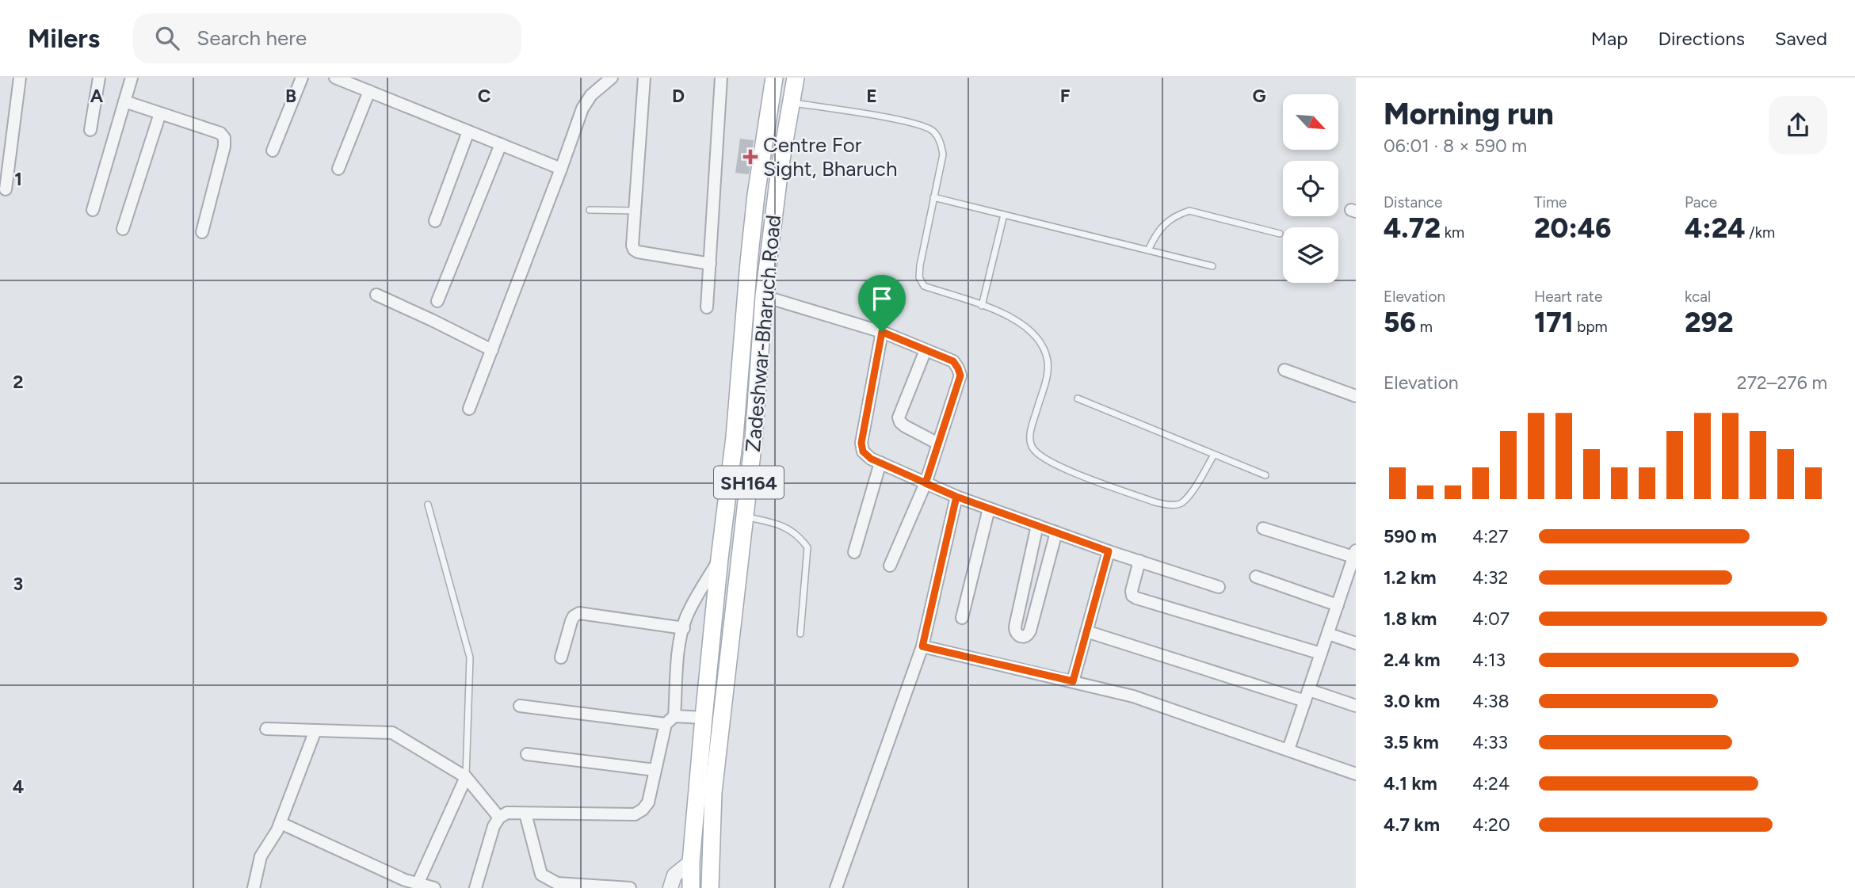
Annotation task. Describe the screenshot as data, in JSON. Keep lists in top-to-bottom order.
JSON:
{
  "streets": {
    "main road": ["Zadeshwar-Bharuch Road", "SH164"]
  },
  "places": {
    "health": ["Centre For Sight, Bharuch"]
  },
  "north": "bottom right",
  "page": {
    "header": "Milers",
    "search": "Search here",
    "nav": ["Map", "Directions", "Saved"],
    "heading": ["Morning run", "06:01 · 8 × 590 m"],
    "stats": [
      ["Distance", "4.72 km"],
      ["Time", "20:46"],
      ["Pace", "4:24 /km"],
      ["Elevation", "56 m"],
      ["Heart rate", "171 bpm"],
      ["kcal", "292"]
    ],
    "chart": ["Elevation", "272–276 m"],
    "list": [
      {
        "name": "590 m",
        "note": "4:27"
      },
      {
        "name": "1.2 km",
        "note": "4:32"
      },
      {
        "name": "1.8 km",
        "note": "4:07"
      },
      {
        "name": "2.4 km",
        "note": "4:13"
      },
      {
        "name": "3.0 km",
        "note": "4:38"
      },
      {
        "name": "3.5 km",
        "note": "4:33"
      },
      {
        "name": "4.1 km",
        "note": "4:24"
      },
      {
        "name": "4.7 km",
        "note": "4:20"
      }
    ]
  },
  "grid": {
    "columns": [
      "A",
      "B",
      "C",
      "D",
      "E",
      "F",
      "G"
    ],
    "rows": [
      "1",
      "2",
      "3",
      "4"
    ]
  }
}
